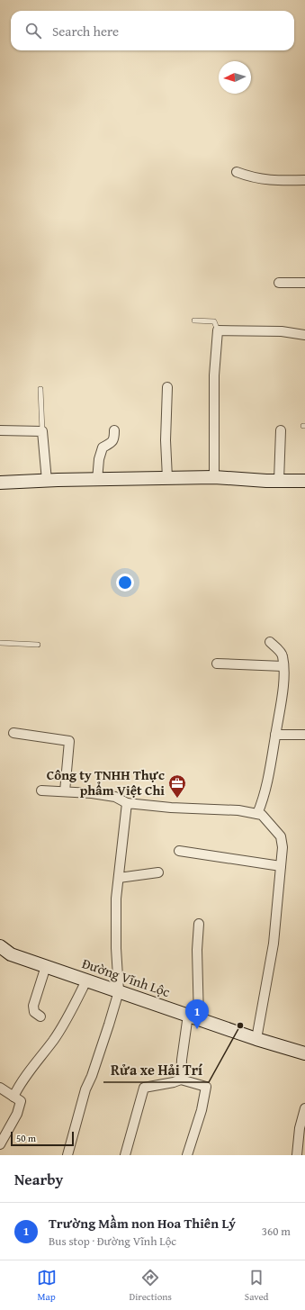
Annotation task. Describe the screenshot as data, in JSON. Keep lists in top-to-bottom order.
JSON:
{
  "streets": {
    "main road": ["Đường Vĩnh Lộc"]
  },
  "places": {
    "office": ["Công ty TNHH Thực phẩm Việt Chi"],
    "other": ["Rửa xe Hải Trí"]
  },
  "scale_bar": "50 m",
  "north": "left",
  "page": {
    "search": "Search here",
    "pins": "1",
    "scale": "50 m",
    "heading": "Nearby",
    "list": [
      {
        "mark": "1",
        "name": "Trường Mầm non Hoa Thiên Lý",
        "note": "Bus stop · Đường Vĩnh Lộc",
        "value": "360 m"
      }
    ],
    "nav": ["Map", "Directions", "Saved"]
  }
}
